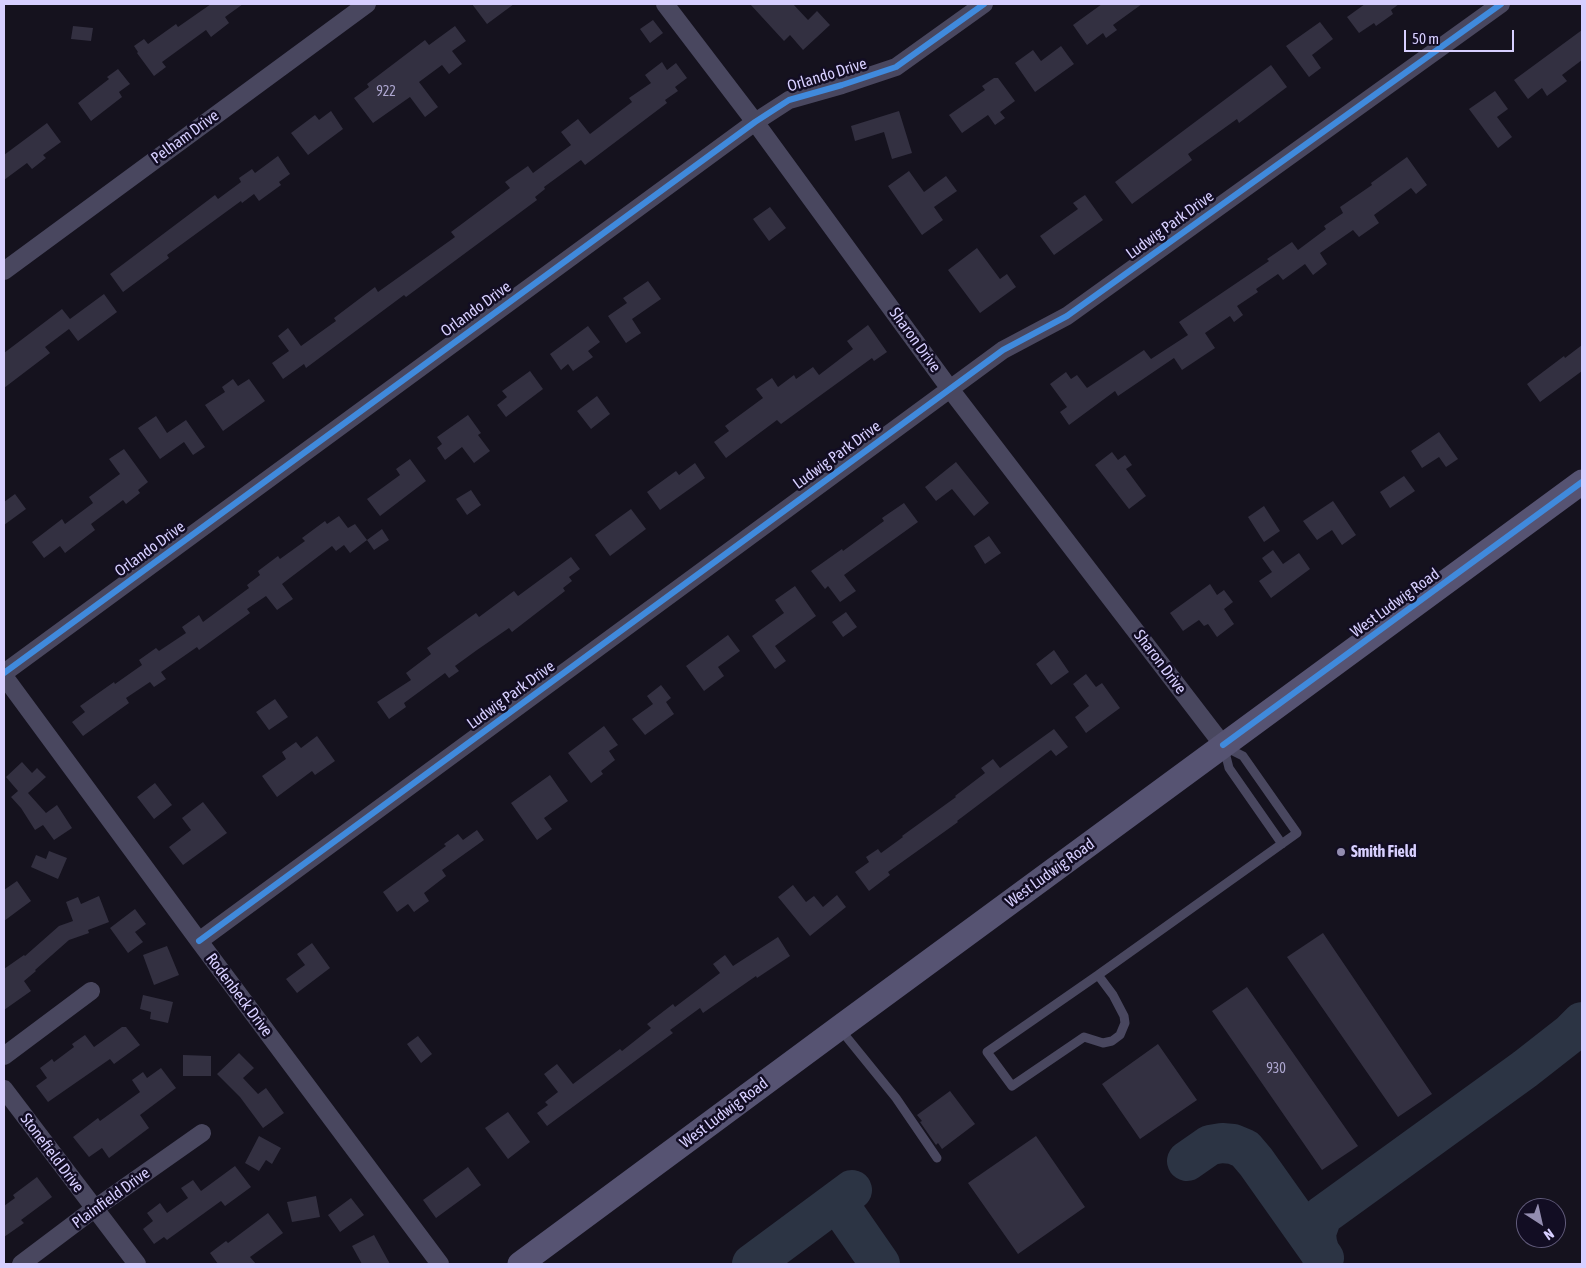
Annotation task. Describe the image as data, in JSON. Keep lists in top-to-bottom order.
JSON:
{
  "streets": {
    "main road": ["West Ludwig Road"],
    "street": [
      "Orlando Drive",
      "Pelham Drive",
      "Ludwig Park Drive",
      "Sharon Drive",
      "Rodenbeck Drive",
      "Stonefield Drive",
      "Plainfield Drive"
    ]
  },
  "crossings": [
    ["Orlando Drive", "Sharon Drive"],
    ["Orlando Drive", "Rodenbeck Drive"],
    ["Ludwig Park Drive", "Sharon Drive"],
    ["Ludwig Park Drive", "Rodenbeck Drive"],
    ["Sharon Drive", "West Ludwig Road"],
    ["Stonefield Drive", "Plainfield Drive"]
  ],
  "places": ["Smith Field"],
  "house_numbers": ["922", "930"],
  "scale_bar": "50 m",
  "north": "bottom right"
}
